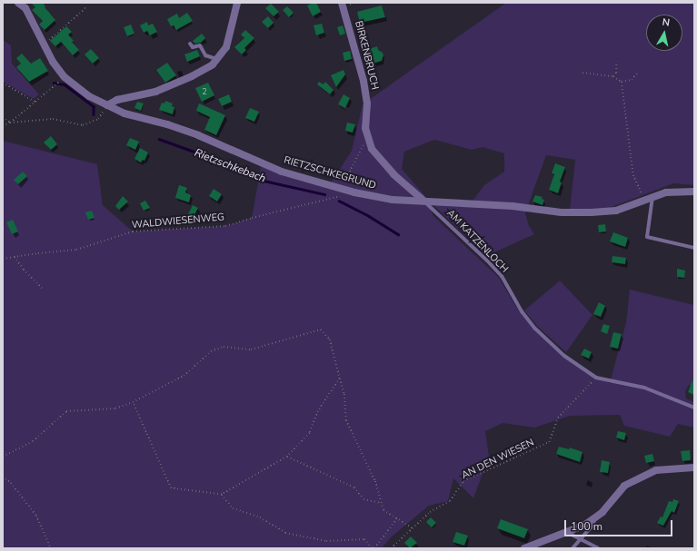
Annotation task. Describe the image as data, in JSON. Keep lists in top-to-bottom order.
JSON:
{
  "streets": {
    "street": ["BIRKENBRUCH", "RIETZSCHKEGRUND"],
    "lane": ["AM KATZENLOCH"],
    "path": ["WALDWIESENWEG", "AN DEN WIESEN"]
  },
  "crossings": [
    ["BIRKENBRUCH", "RIETZSCHKEGRUND"],
    ["BIRKENBRUCH", "AM KATZENLOCH"],
    ["RIETZSCHKEGRUND", "AM KATZENLOCH"],
    ["AM KATZENLOCH", "AN DEN WIESEN"]
  ],
  "water": ["Rietzschkebach"],
  "house_numbers": ["2"],
  "scale_bar": "100 m",
  "north": "top"
}
